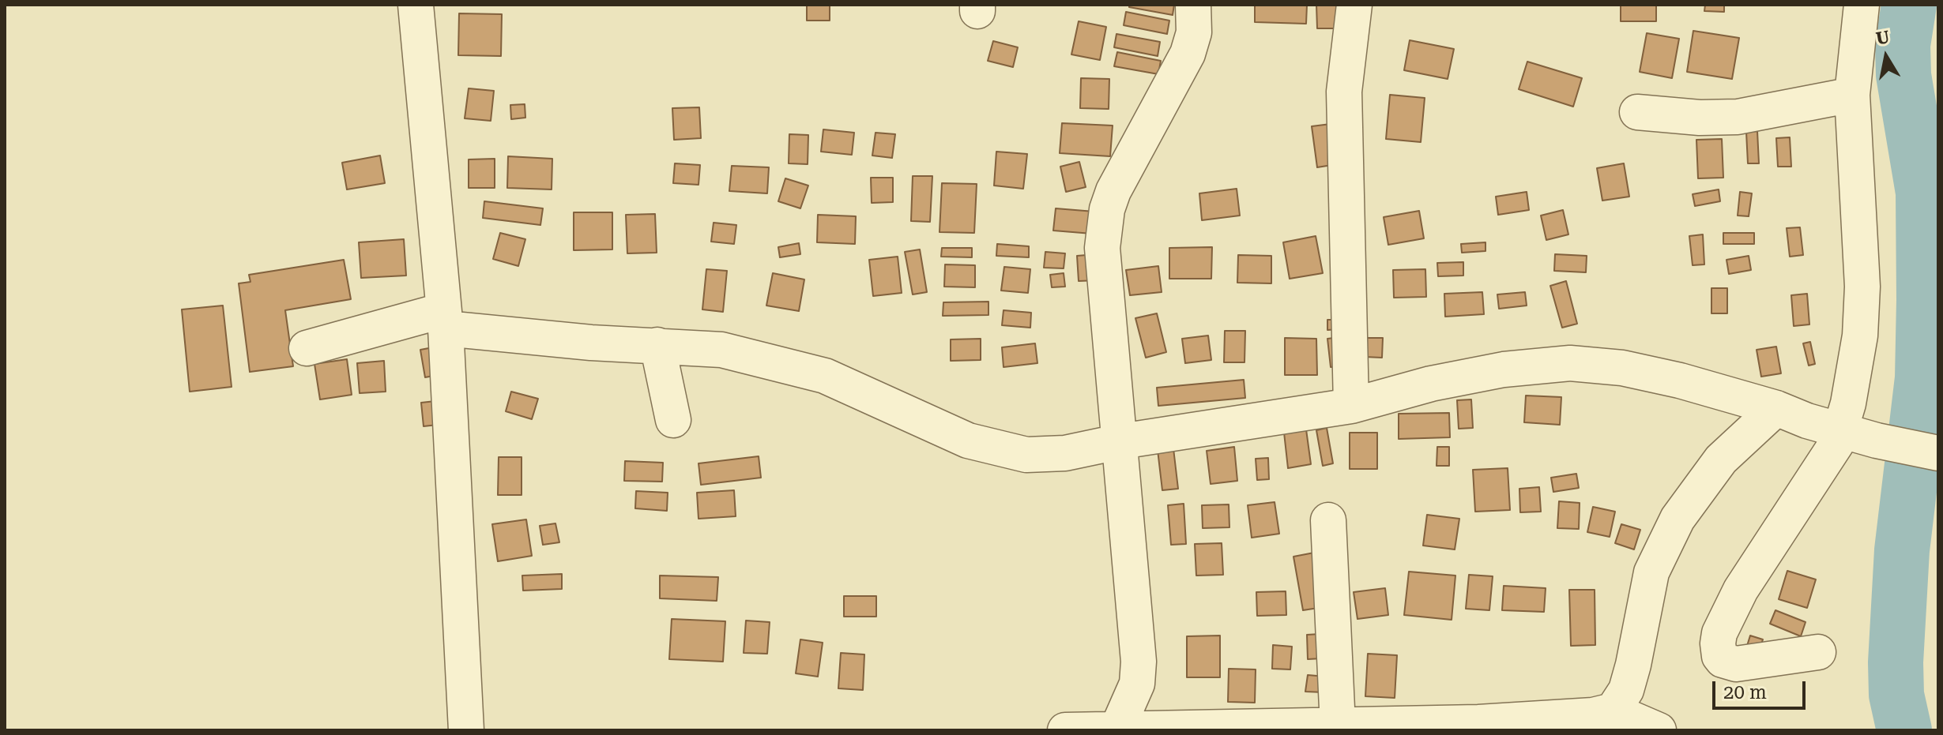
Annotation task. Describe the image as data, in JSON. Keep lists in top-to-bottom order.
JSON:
{
  "scale_bar": "20 m",
  "north": "top"
}
